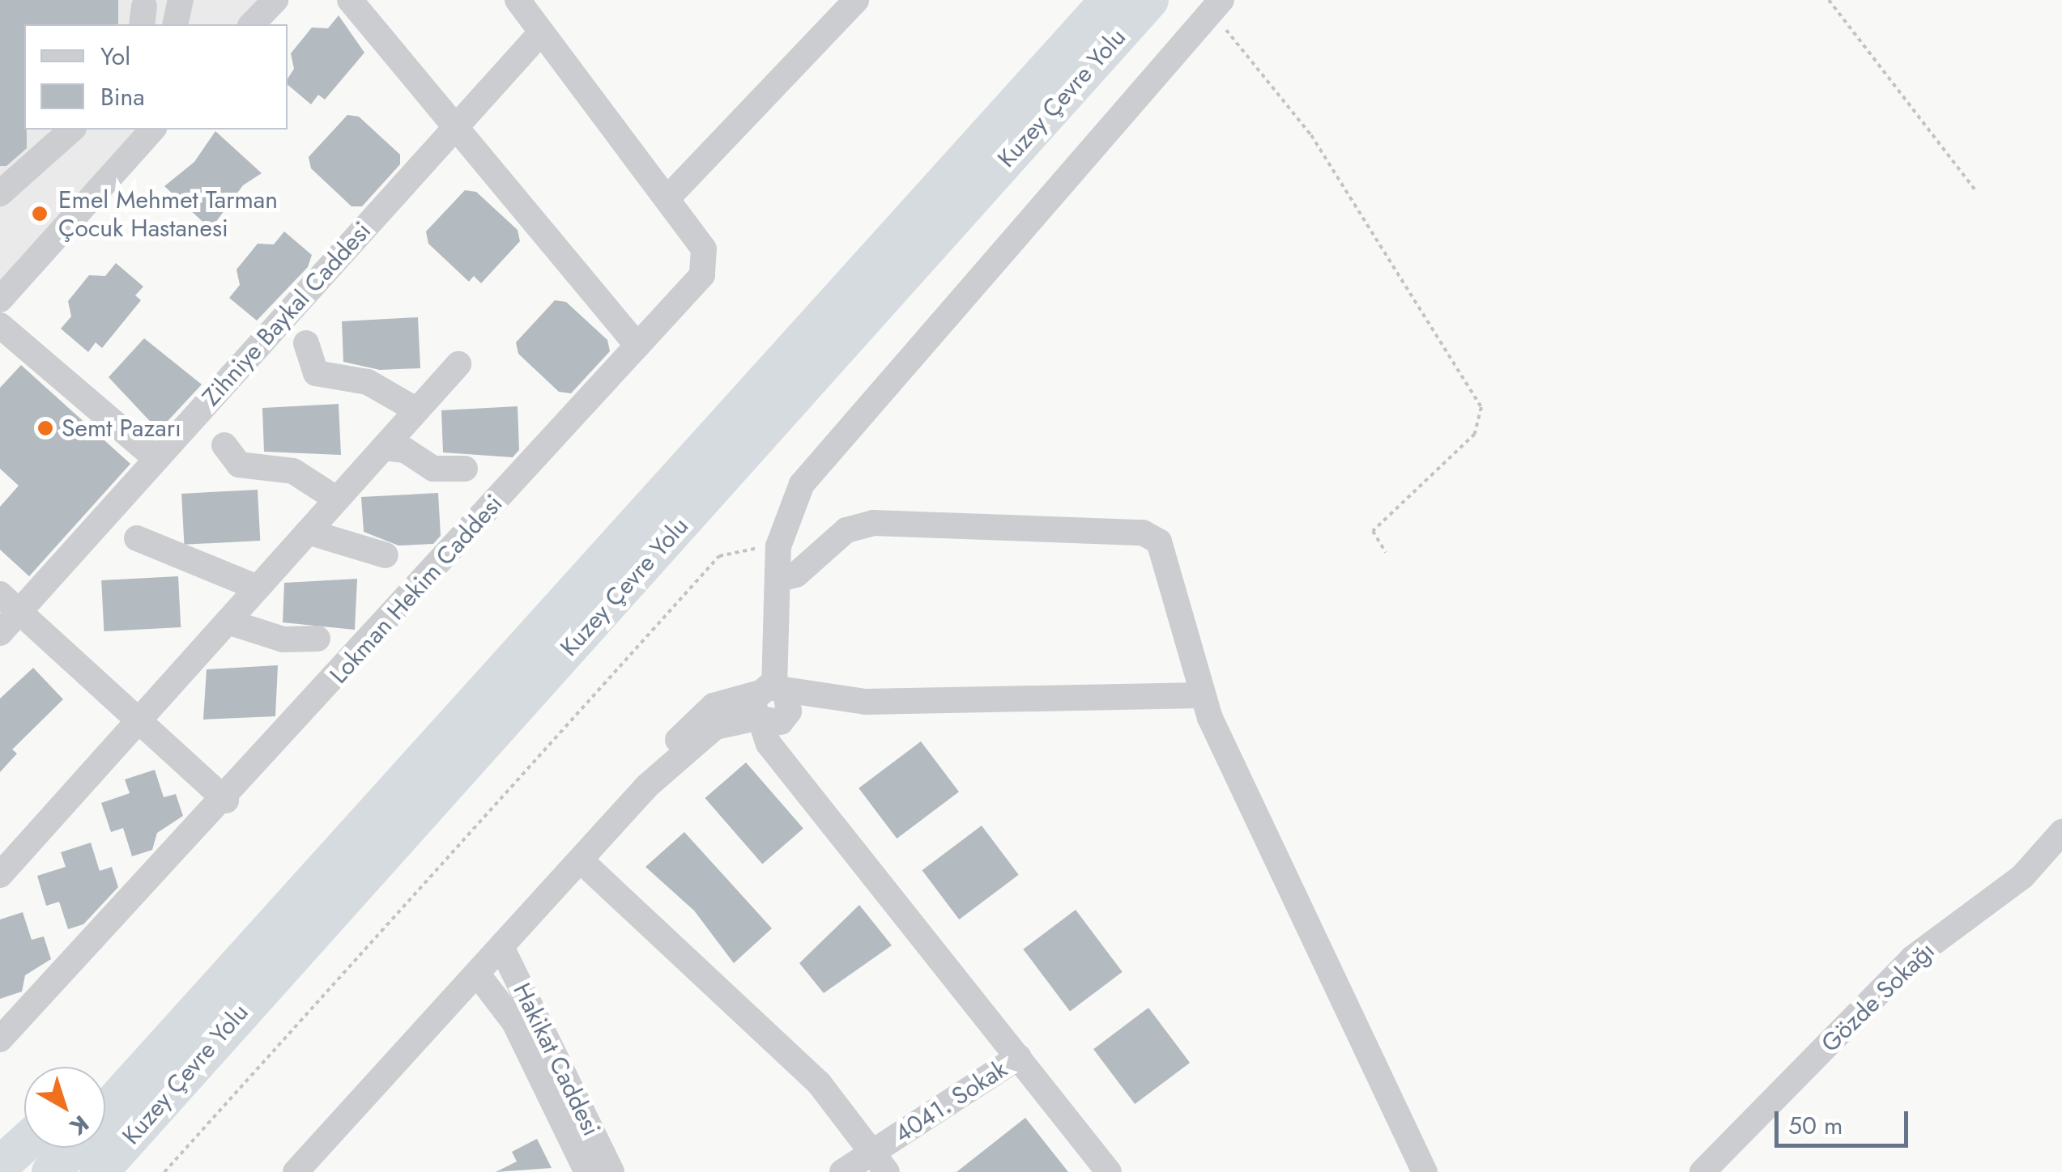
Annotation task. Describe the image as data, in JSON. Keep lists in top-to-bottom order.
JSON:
{
  "streets": {
    "highway": ["Kuzey Çevre Yolu"],
    "street": [
      "Zihniye Baykal Caddesi",
      "Lokman Hekim Caddesi",
      "Gözde Sokağı",
      "Hakikat Caddesi",
      "4041. Sokak"
    ]
  },
  "crossings": [
    ["Zihniye Baykal Caddesi", "Lokman Hekim Caddesi"]
  ],
  "places": ["Emel Mehmet Tarman Çocuk Hastanesi", "Semt Pazarı"],
  "legend": ["Yol", "Bina"],
  "scale_bar": "50 m",
  "north": "bottom right"
}
